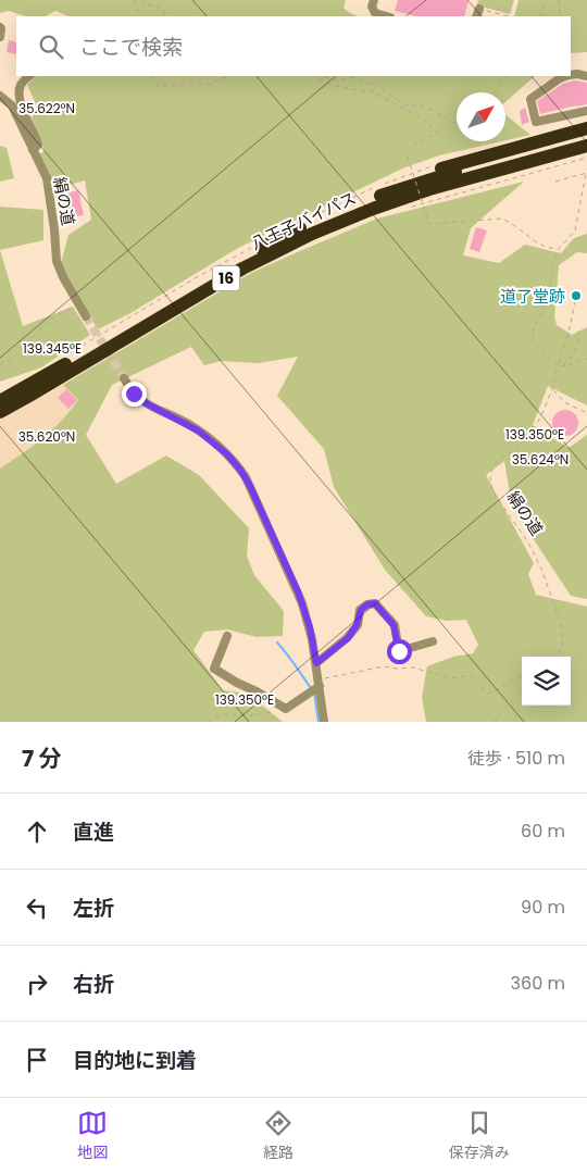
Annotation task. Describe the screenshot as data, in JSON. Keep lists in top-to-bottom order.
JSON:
{
  "streets": {
    "highway": ["八王子バイパス", "16"],
    "street": ["絹の道"]
  },
  "crossings": [
    ["八王子バイパス", "16"]
  ],
  "places": ["道了堂跡"],
  "north": "top right",
  "page": {
    "search": "ここで検索",
    "heading": ["7 分", "徒歩 · 510 m"],
    "list": [
      ["直進", "60 m"],
      ["左折", "90 m"],
      ["右折", "360 m"],
      "目的地に到着"
    ],
    "nav": ["地図", "経路", "保存済み"]
  },
  "coordinates": [
    "35.622°N",
    "139.345°E",
    "139.350°E",
    "35.620°N",
    "35.624°N"
  ]
}
